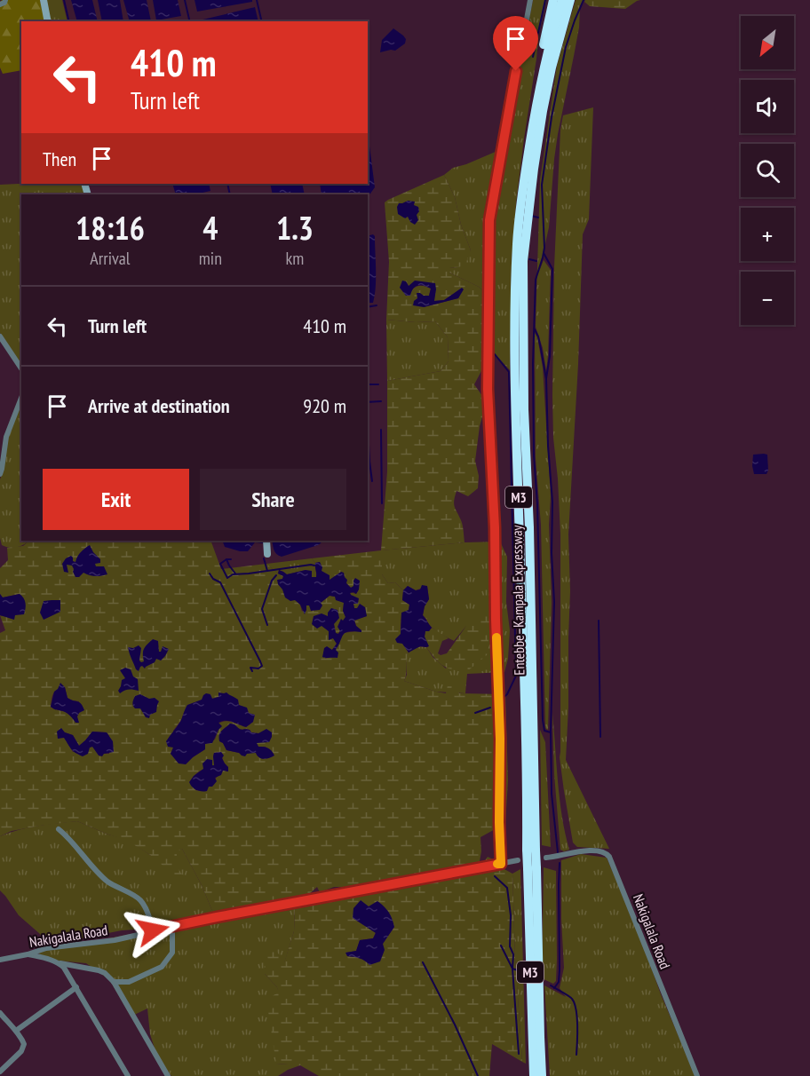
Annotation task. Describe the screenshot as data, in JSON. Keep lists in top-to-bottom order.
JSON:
{
  "streets": {
    "highway": ["M3", "Entebbe–Kampala Expressway"],
    "street": ["Nakigalala Road"]
  },
  "crossings": [
    ["M3", "Entebbe–Kampala Expressway"]
  ],
  "north": "bottom left",
  "page": {
    "map_buttons": ["+", "−"],
    "turn": ["410 m", "Turn left"],
    "then": "Then",
    "eta": [
      "18:16",
      "Arrival",
      "4",
      "min",
      "1.3",
      "km"
    ],
    "list": [
      {
        "name": "Turn left",
        "value": "410 m"
      },
      {
        "name": "Arrive at destination",
        "value": "920 m"
      }
    ],
    "buttons": ["Exit", "Share"]
  }
}
